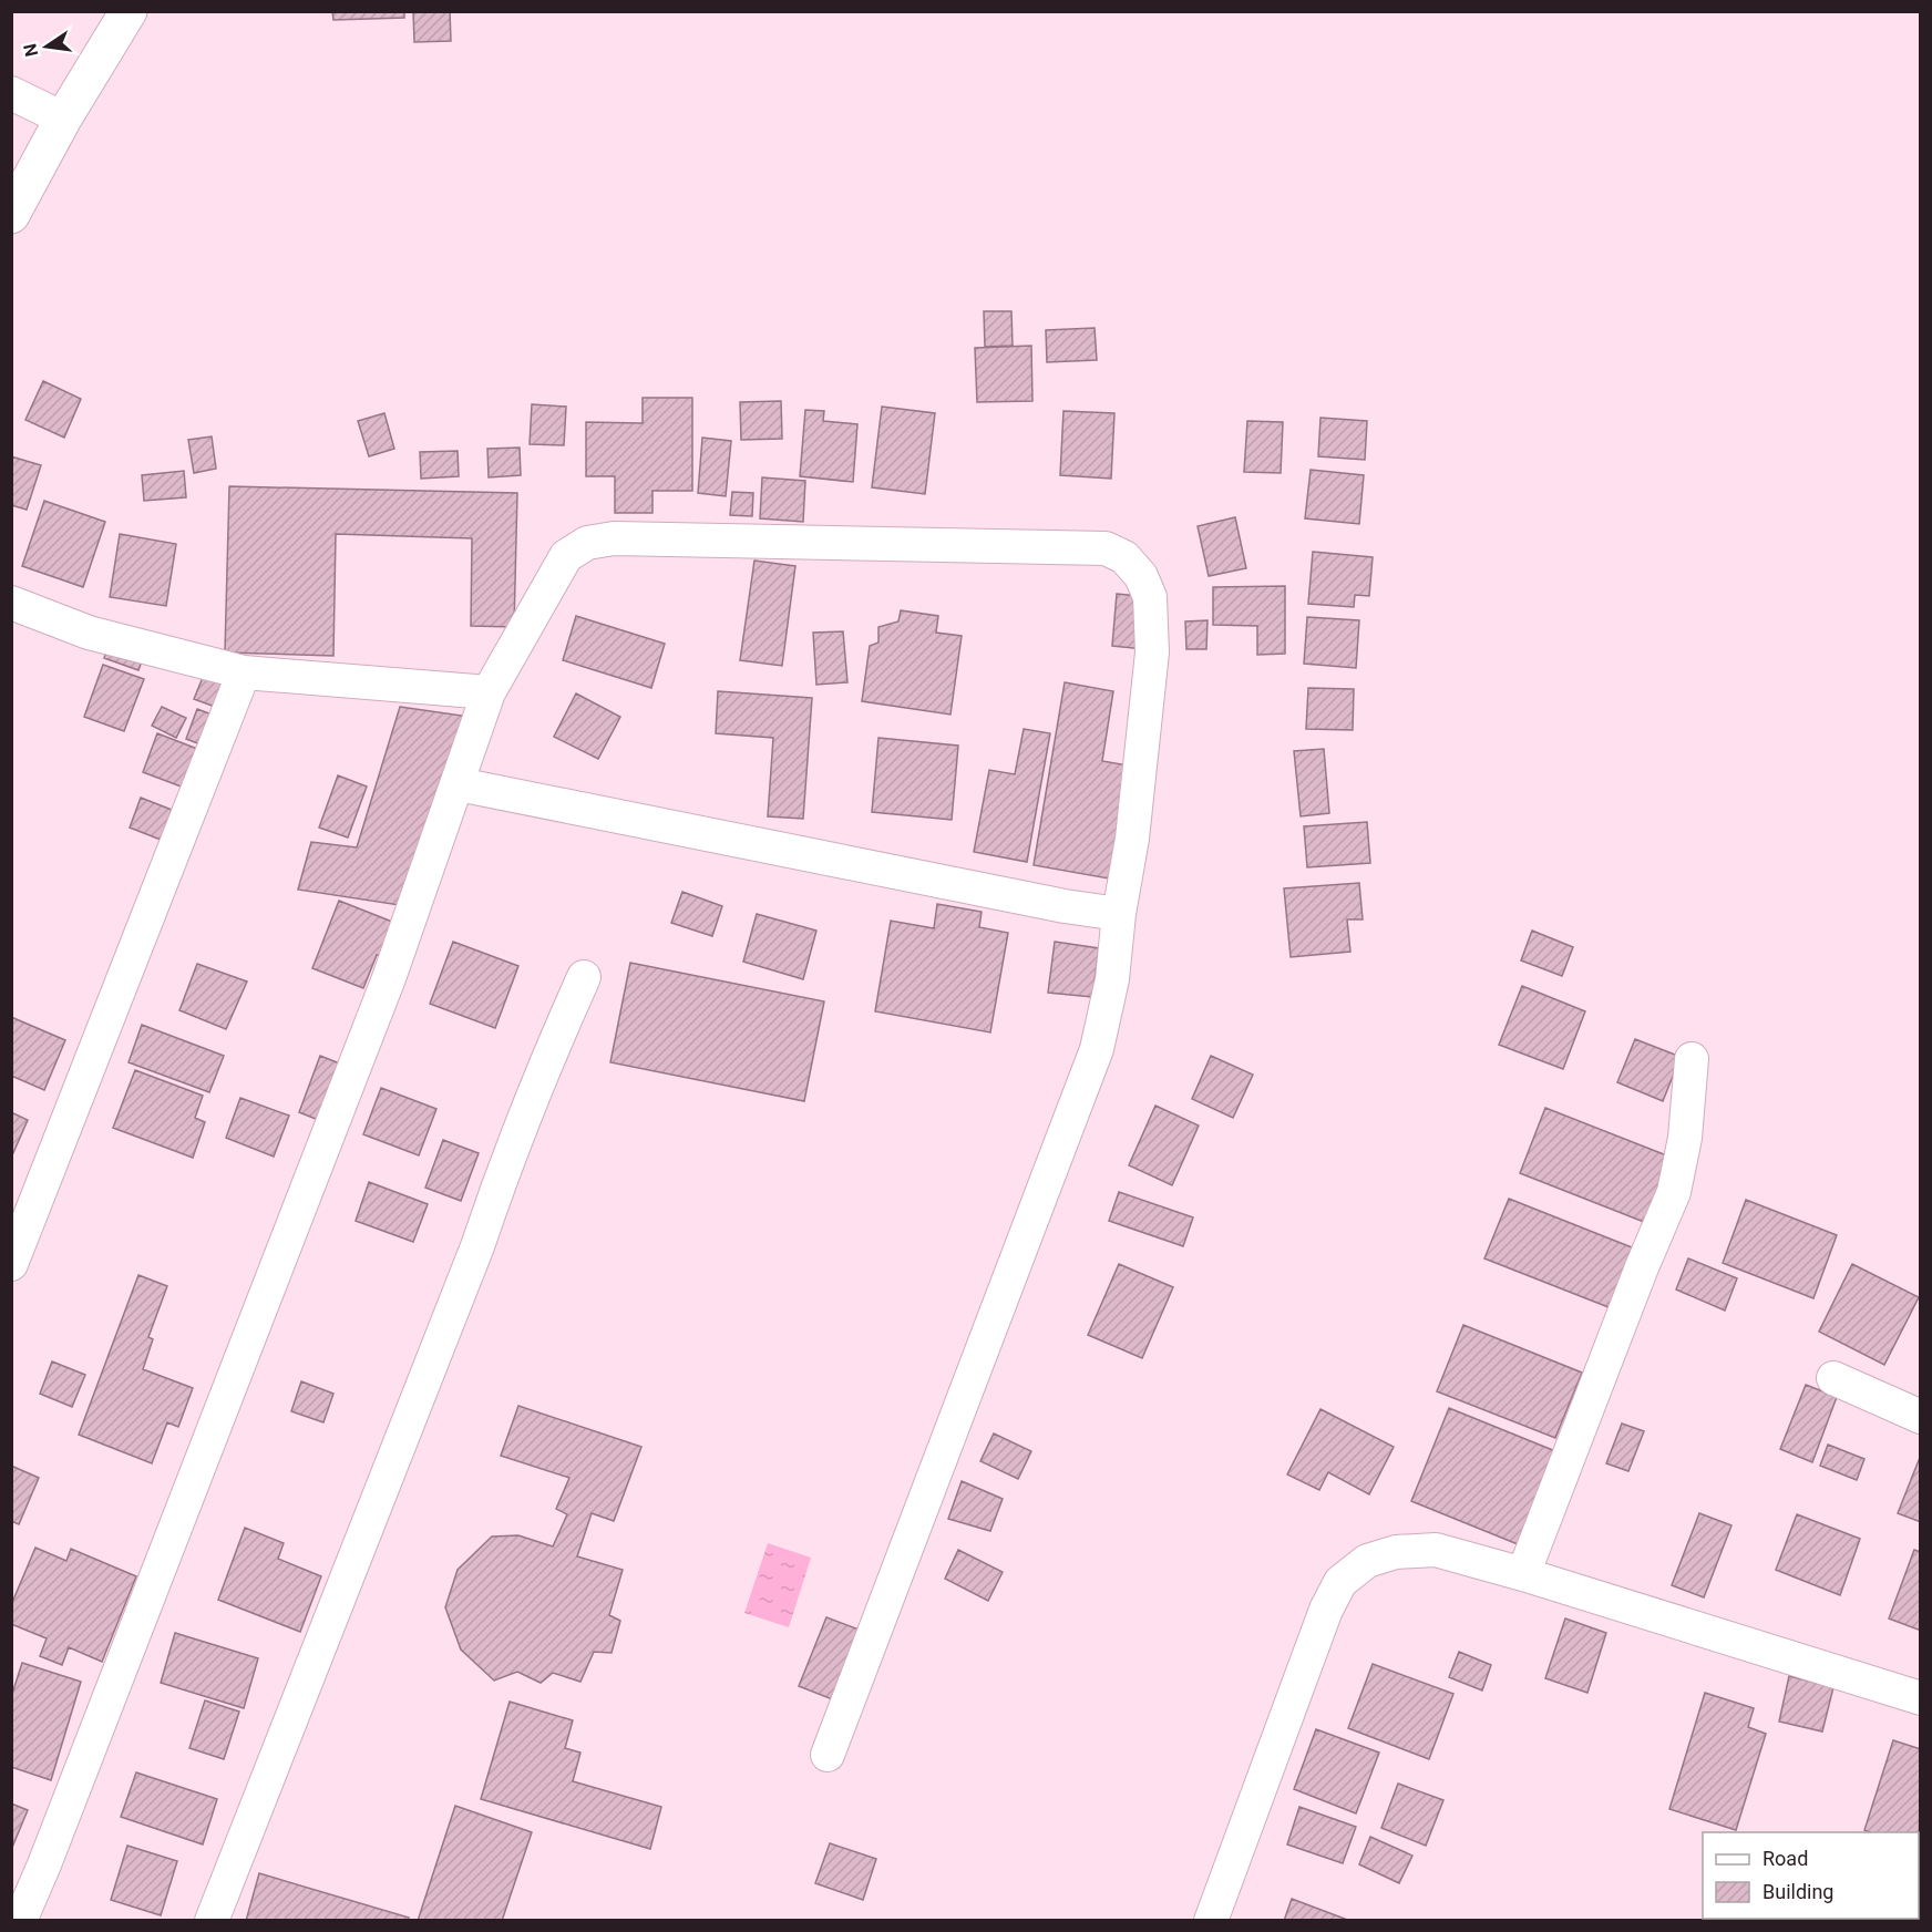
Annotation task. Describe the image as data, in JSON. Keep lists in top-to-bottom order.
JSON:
{
  "legend": ["Road", "Building"],
  "north": "left"
}
